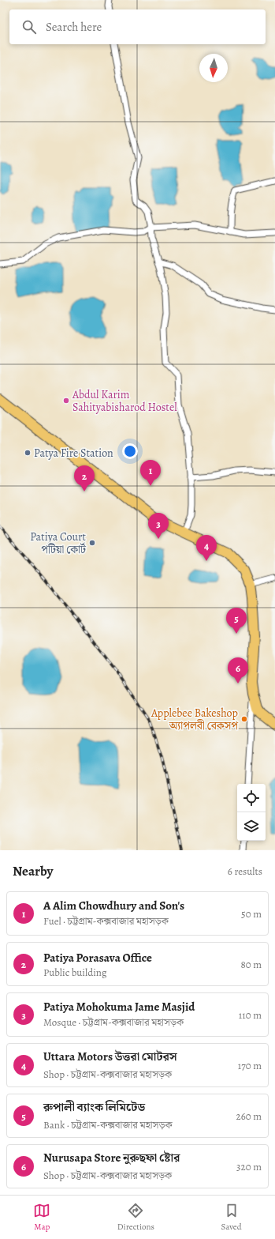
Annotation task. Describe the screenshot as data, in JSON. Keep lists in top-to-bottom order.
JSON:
{
  "places": [
    "Abdul Karim Sahityabisharod Hostel",
    "Patya Fire Station",
    "Patiya Court পটিয়া কোর্ট",
    "Applebee Bakeshop অ্যাপলবী বেকসপ"
  ],
  "north": "bottom",
  "page": {
    "search": "Search here",
    "pins": [
      "1",
      "2",
      "3",
      "4",
      "5",
      "6"
    ],
    "heading": ["Nearby", "6 results"],
    "list": [
      {
        "mark": "1",
        "name": "A Alim Chowdhury and Son's",
        "note": "Fuel · চট্টগ্রাম-কক্সবাজার মহাসড়ক",
        "value": "50 m"
      },
      {
        "mark": "2",
        "name": "Patiya Porasava Office",
        "note": "Public building",
        "value": "80 m"
      },
      {
        "mark": "3",
        "name": "Patiya Mohokuma Jame Masjid",
        "note": "Mosque · চট্টগ্রাম-কক্সবাজার মহাসড়ক",
        "value": "110 m"
      },
      {
        "mark": "4",
        "name": "Uttara Motors উত্তরা মোটরস",
        "note": "Shop · চট্টগ্রাম-কক্সবাজার মহাসড়ক",
        "value": "170 m"
      },
      {
        "mark": "5",
        "name": "রুপালী ব্যাংক লিমিটেড",
        "note": "Bank · চট্টগ্রাম-কক্সবাজার মহাসড়ক",
        "value": "260 m"
      },
      {
        "mark": "6",
        "name": "Nurusapa Store নুরুছফা ষ্টোর",
        "note": "Shop · চট্টগ্রাম-কক্সবাজার মহাসড়ক",
        "value": "320 m"
      }
    ],
    "nav": ["Map", "Directions", "Saved"]
  }
}
